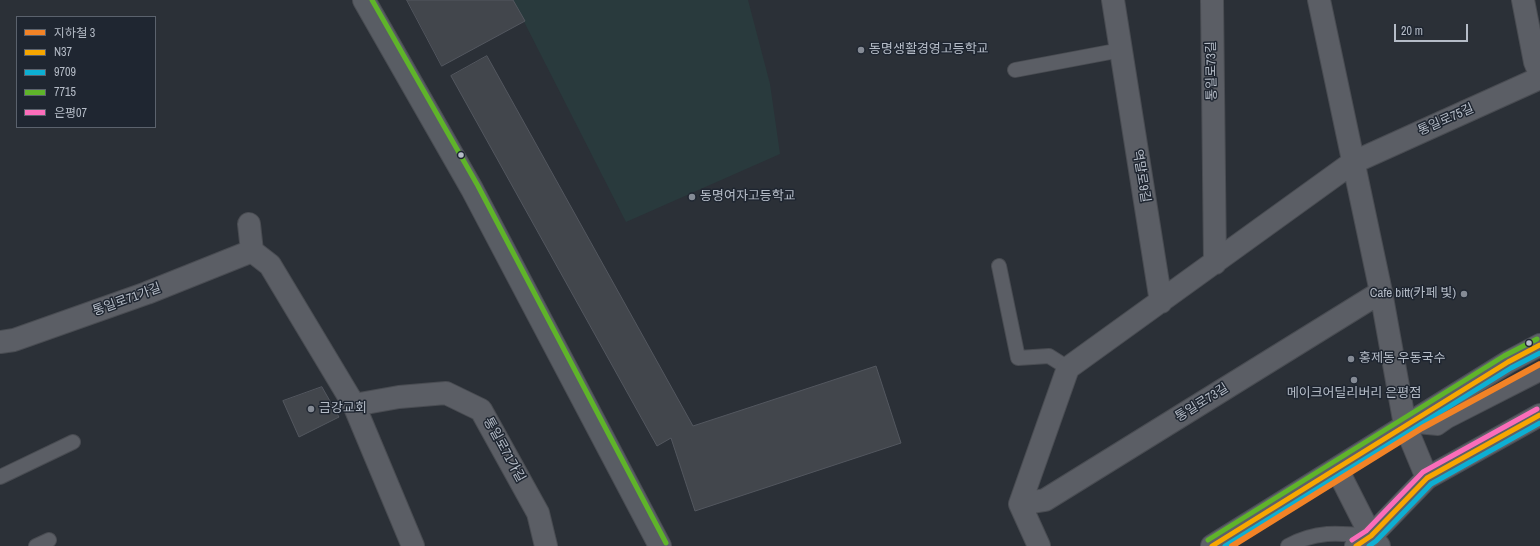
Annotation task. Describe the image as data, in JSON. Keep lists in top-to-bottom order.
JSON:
{
  "streets": {
    "street": [
      "통일로73길",
      "통일로75길",
      "역말로9길",
      "통일로71가길"
    ]
  },
  "places": [
    "동명생활경영고등학교",
    "동명여자고등학교",
    "Cafe bitt(카페 빛)",
    "홍제동 우동국수",
    "메이크어딜리버리 은평점",
    "금강교회"
  ],
  "lines": [
    "transit line 7715",
    "transit line N37",
    "transit line 9709",
    "metro line 3",
    "transit line 은평07"
  ],
  "legend": [
    "지하철 3",
    "N37",
    "9709",
    "7715",
    "은평07"
  ],
  "scale_bar": "20 m"
}
